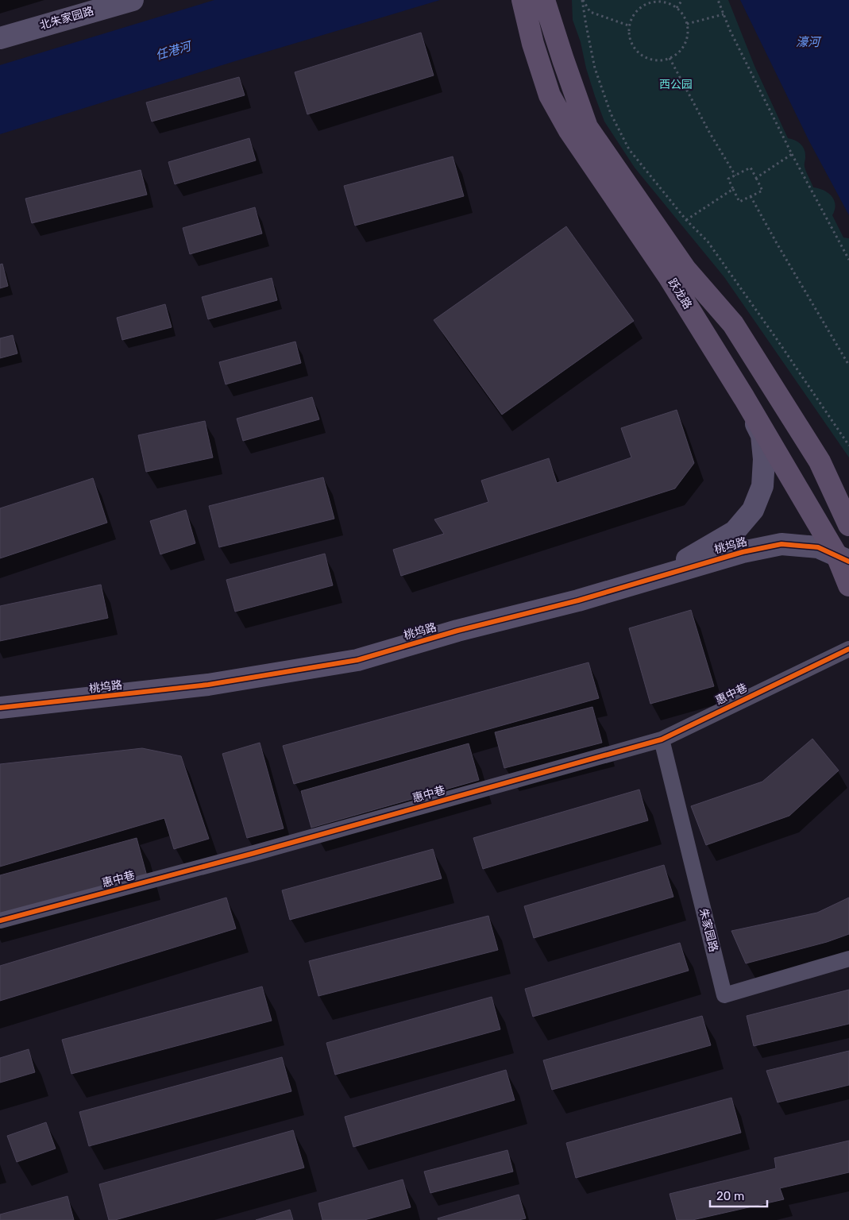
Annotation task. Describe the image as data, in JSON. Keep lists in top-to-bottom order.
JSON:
{
  "streets": {
    "main road": ["跃龙路"],
    "street": [
      "北朱家园路",
      "桃坞路",
      "惠中巷",
      "朱家园路"
    ]
  },
  "crossings": [
    ["跃龙路", "桃坞路"],
    ["惠中巷", "朱家园路"]
  ],
  "water": ["濠河", "任港河"],
  "parks": ["西公园"],
  "scale_bar": "20 m"
}
